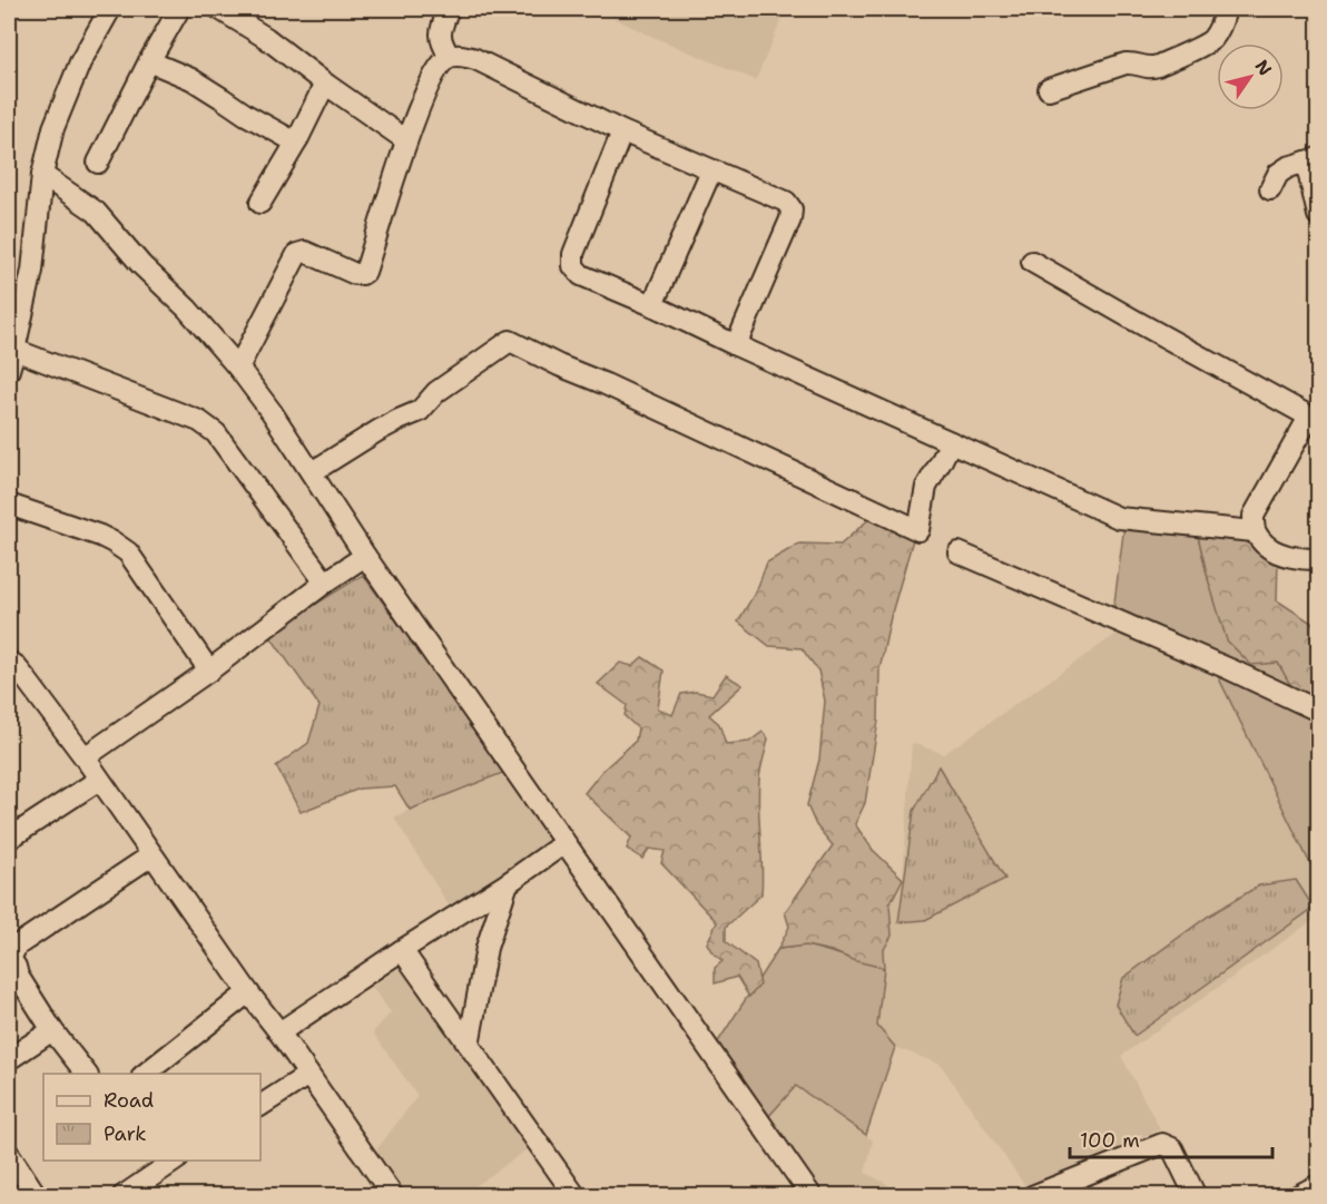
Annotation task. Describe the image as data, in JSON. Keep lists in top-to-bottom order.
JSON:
{
  "legend": ["Road", "Park"],
  "scale_bar": "100 m",
  "north": "top right"
}
